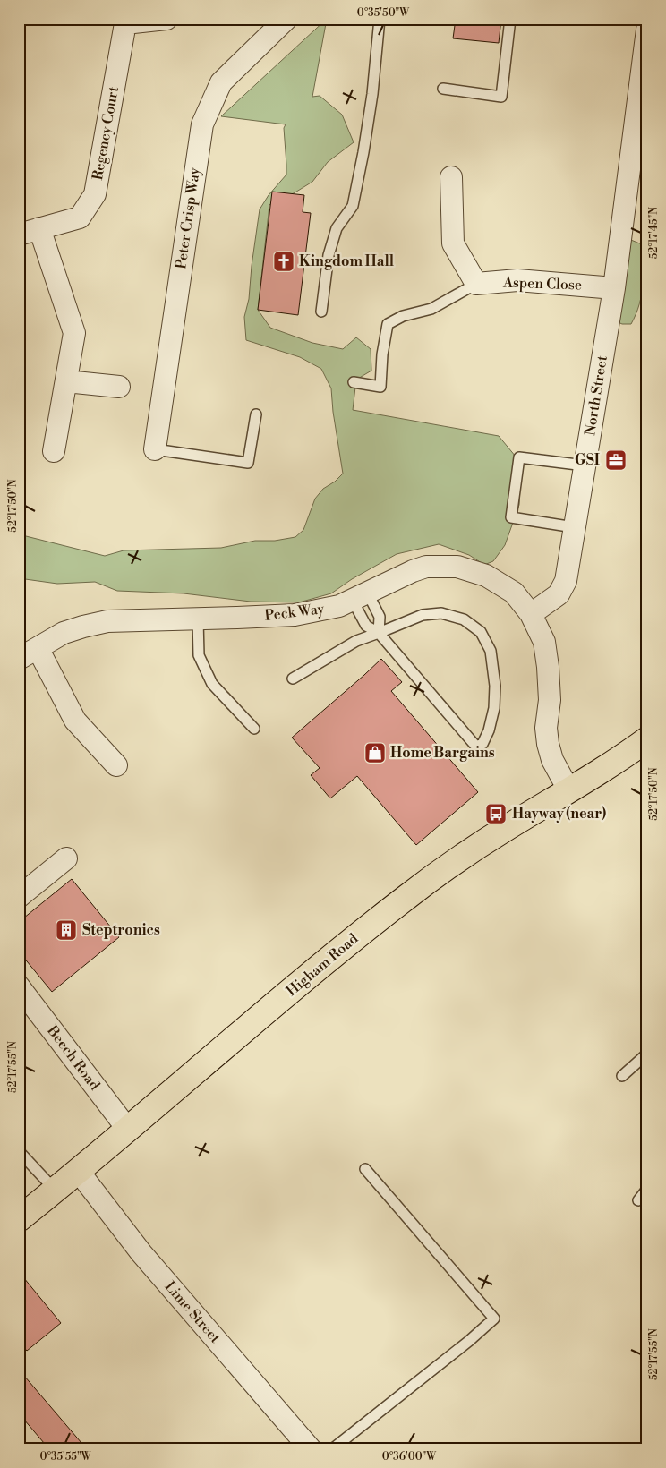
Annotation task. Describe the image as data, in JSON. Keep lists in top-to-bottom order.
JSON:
{
  "streets": {
    "main road": ["Higham Road"],
    "street": [
      "Regency Court",
      "Peter Crisp Way",
      "Aspen Close",
      "North Street",
      "Peck Way",
      "Beech Road",
      "Lime Street"
    ]
  },
  "crossings": [
    ["Aspen Close", "North Street"],
    ["North Street", "Peck Way"],
    ["Higham Road", "Beech Road"],
    ["Higham Road", "Lime Street"]
  ],
  "places": {
    "church": ["Kingdom Hall"],
    "office": ["GSI"],
    "shop": ["Home Bargains"],
    "bus stop": ["Hayway (near)"],
    "building": ["Steptronics"]
  },
  "coordinates": [
    "0°35'50\"W",
    "52°17'45\"N",
    "52°17'50\"N",
    "52°17'55\"N",
    "0°35'55\"W",
    "0°36'00\"W"
  ]
}
